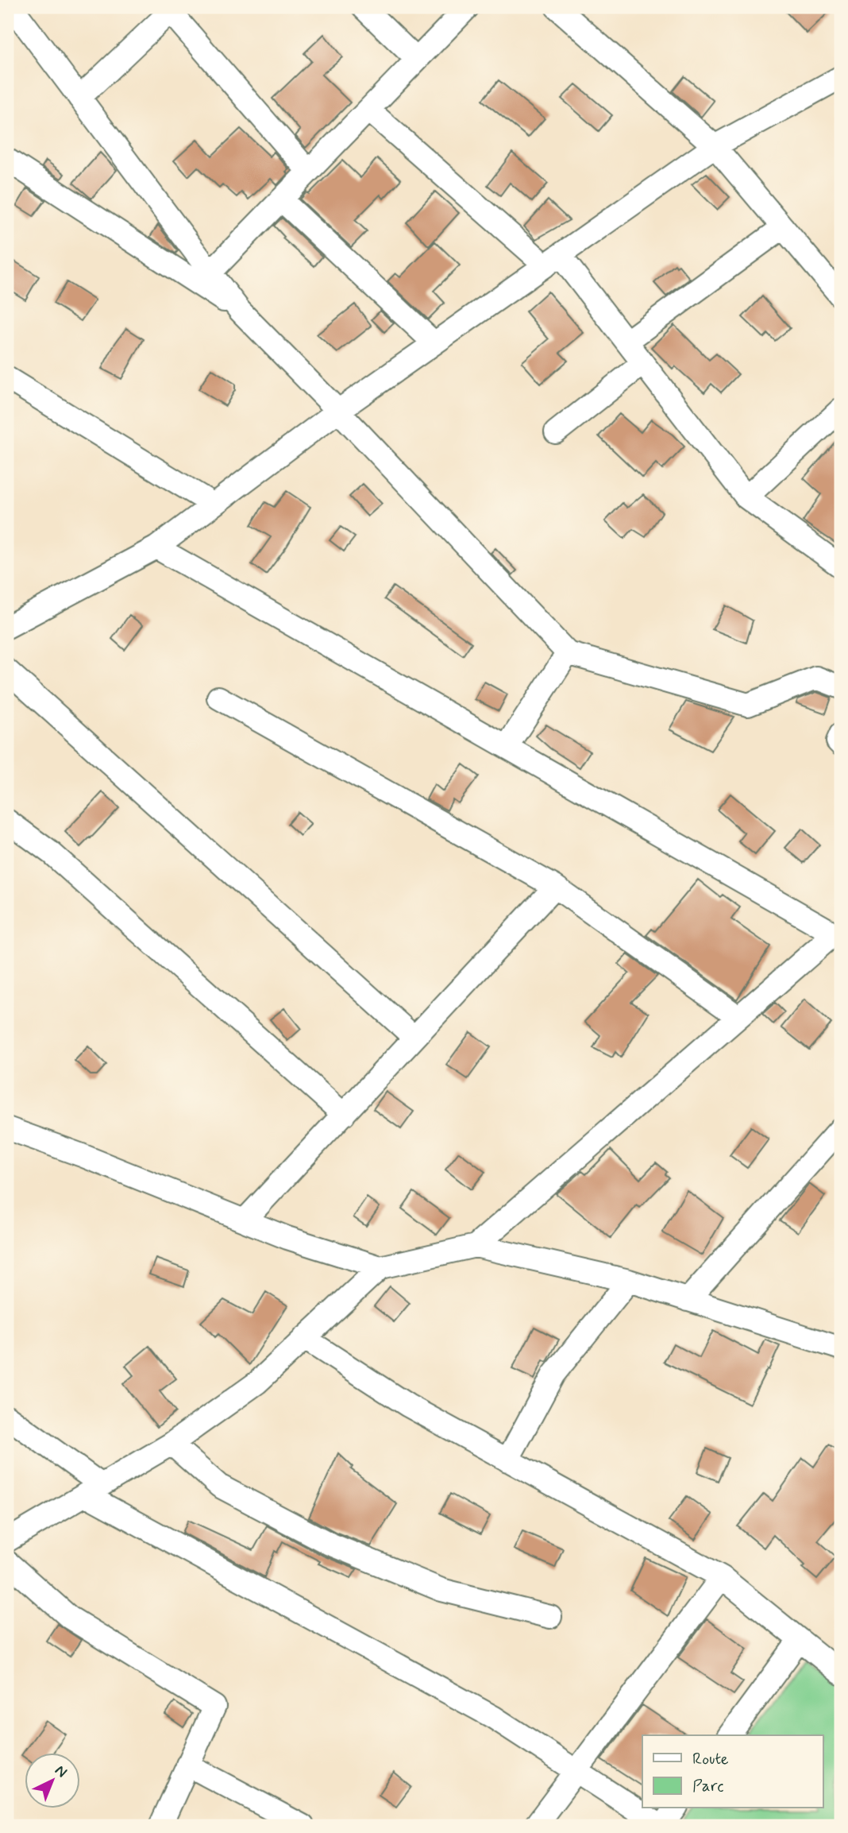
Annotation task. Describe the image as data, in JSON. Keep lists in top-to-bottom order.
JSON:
{
  "legend": ["Route", "Parc"],
  "north": "top right"
}
